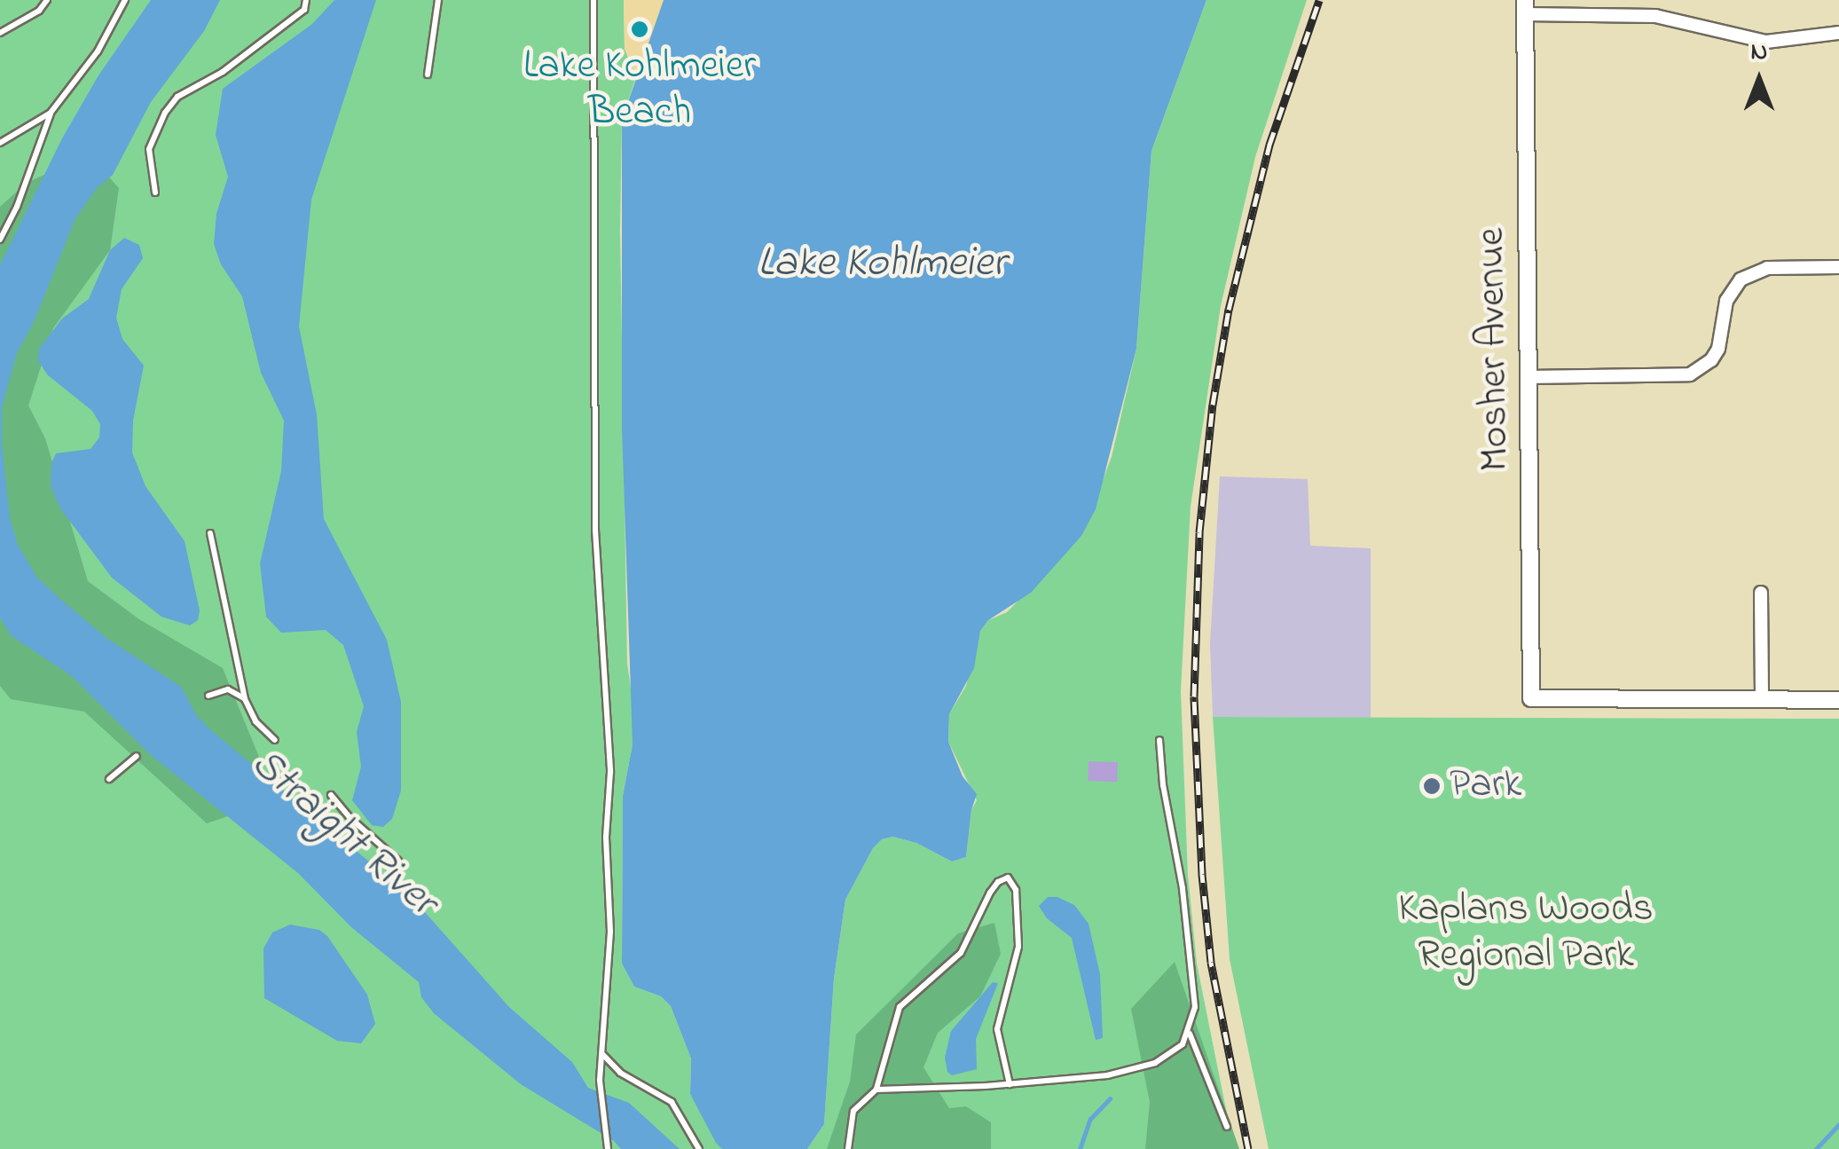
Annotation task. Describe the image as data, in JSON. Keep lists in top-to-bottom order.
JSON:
{
  "streets": {
    "street": ["Mosher Avenue"]
  },
  "water": ["Lake Kohlmeier", "Straight River"],
  "parks": ["Kaplans Woods Regional Park"],
  "places": ["Lake Kohlmeier Beach", "Park"],
  "north": "top"
}
